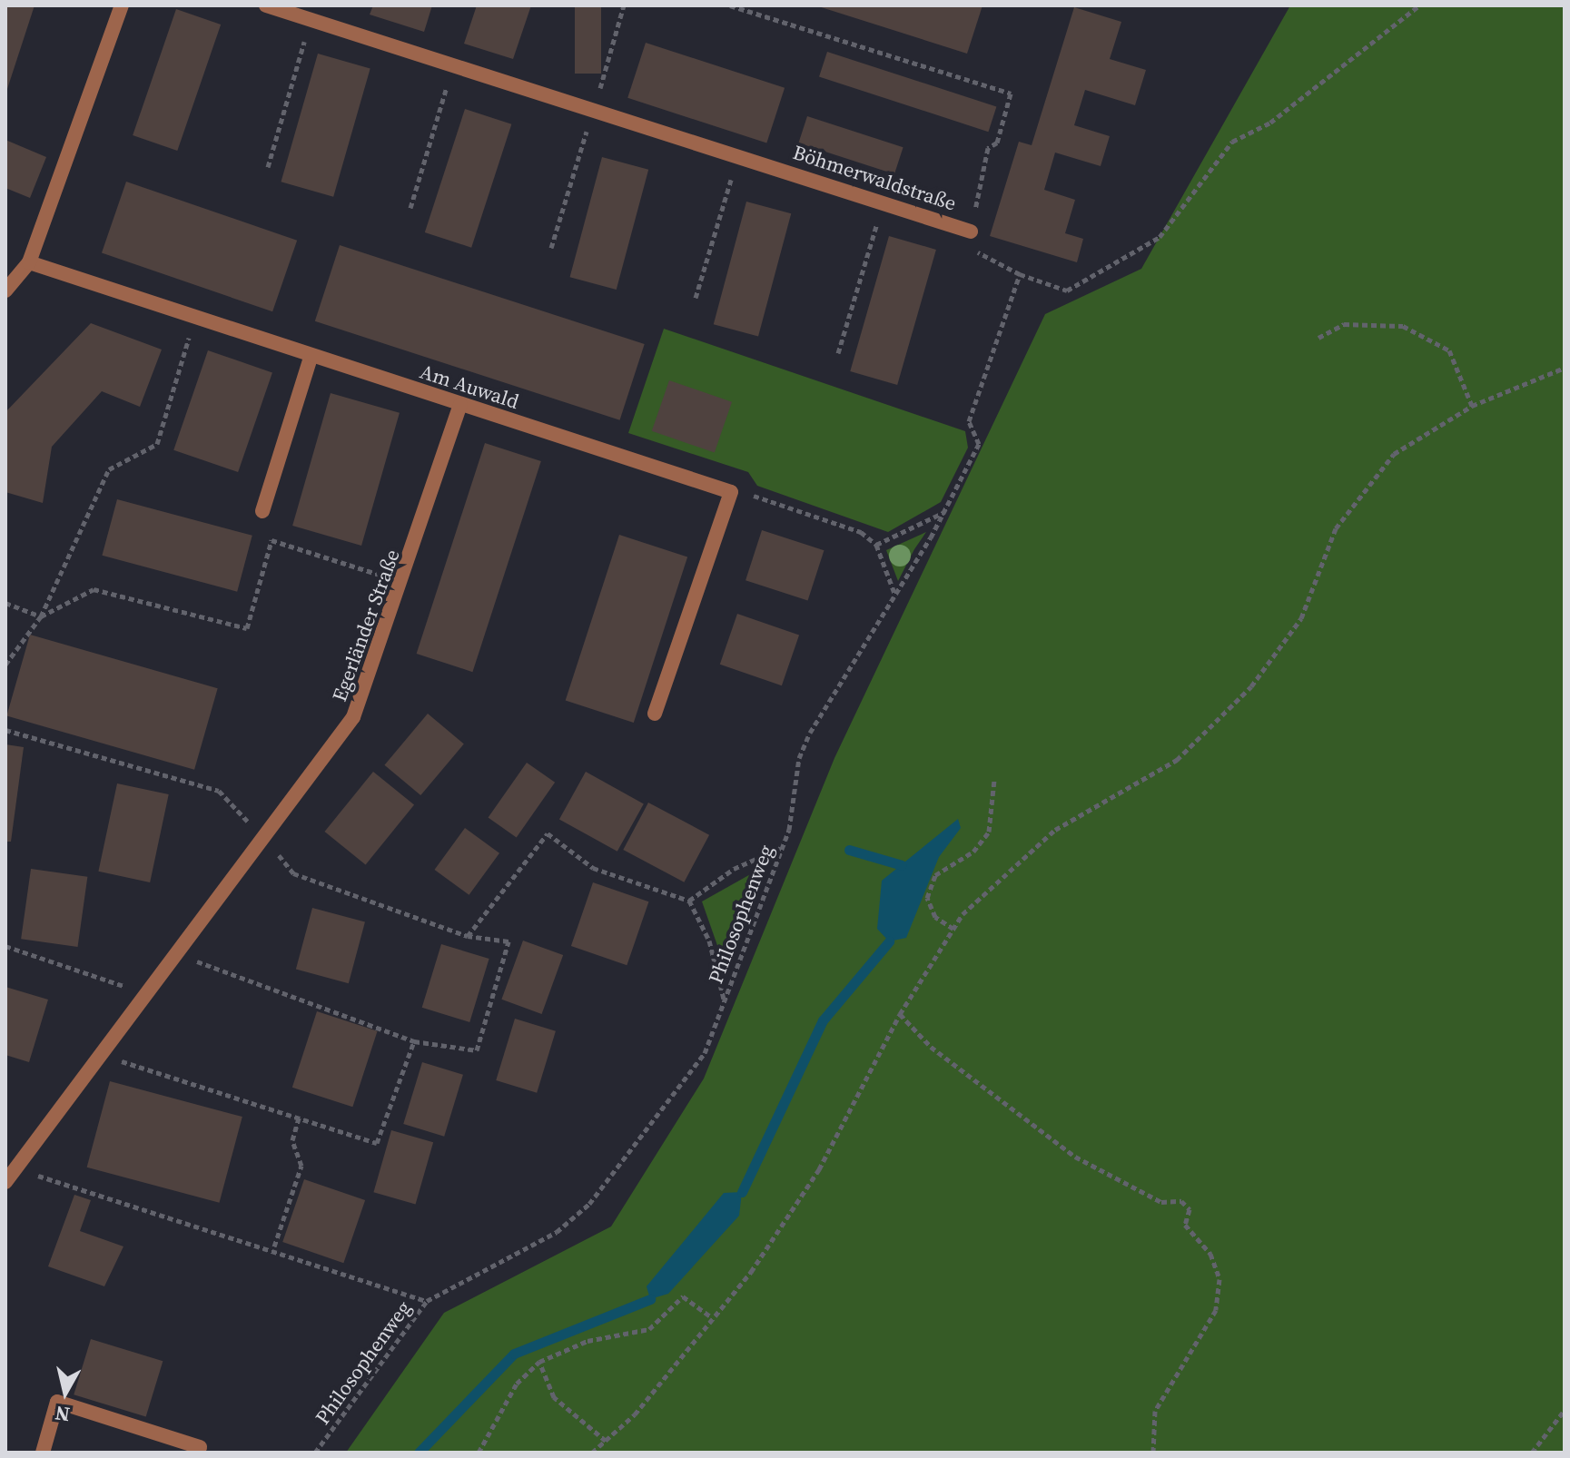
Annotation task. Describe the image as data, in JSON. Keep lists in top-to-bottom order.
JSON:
{
  "streets": {
    "street": ["Böhmerwaldstraße", "Am Auwald", "Egerländer Straße"],
    "path": ["Philosophenweg"]
  },
  "crossings": [
    ["Am Auwald", "Egerländer Straße"]
  ],
  "north": "bottom"
}
